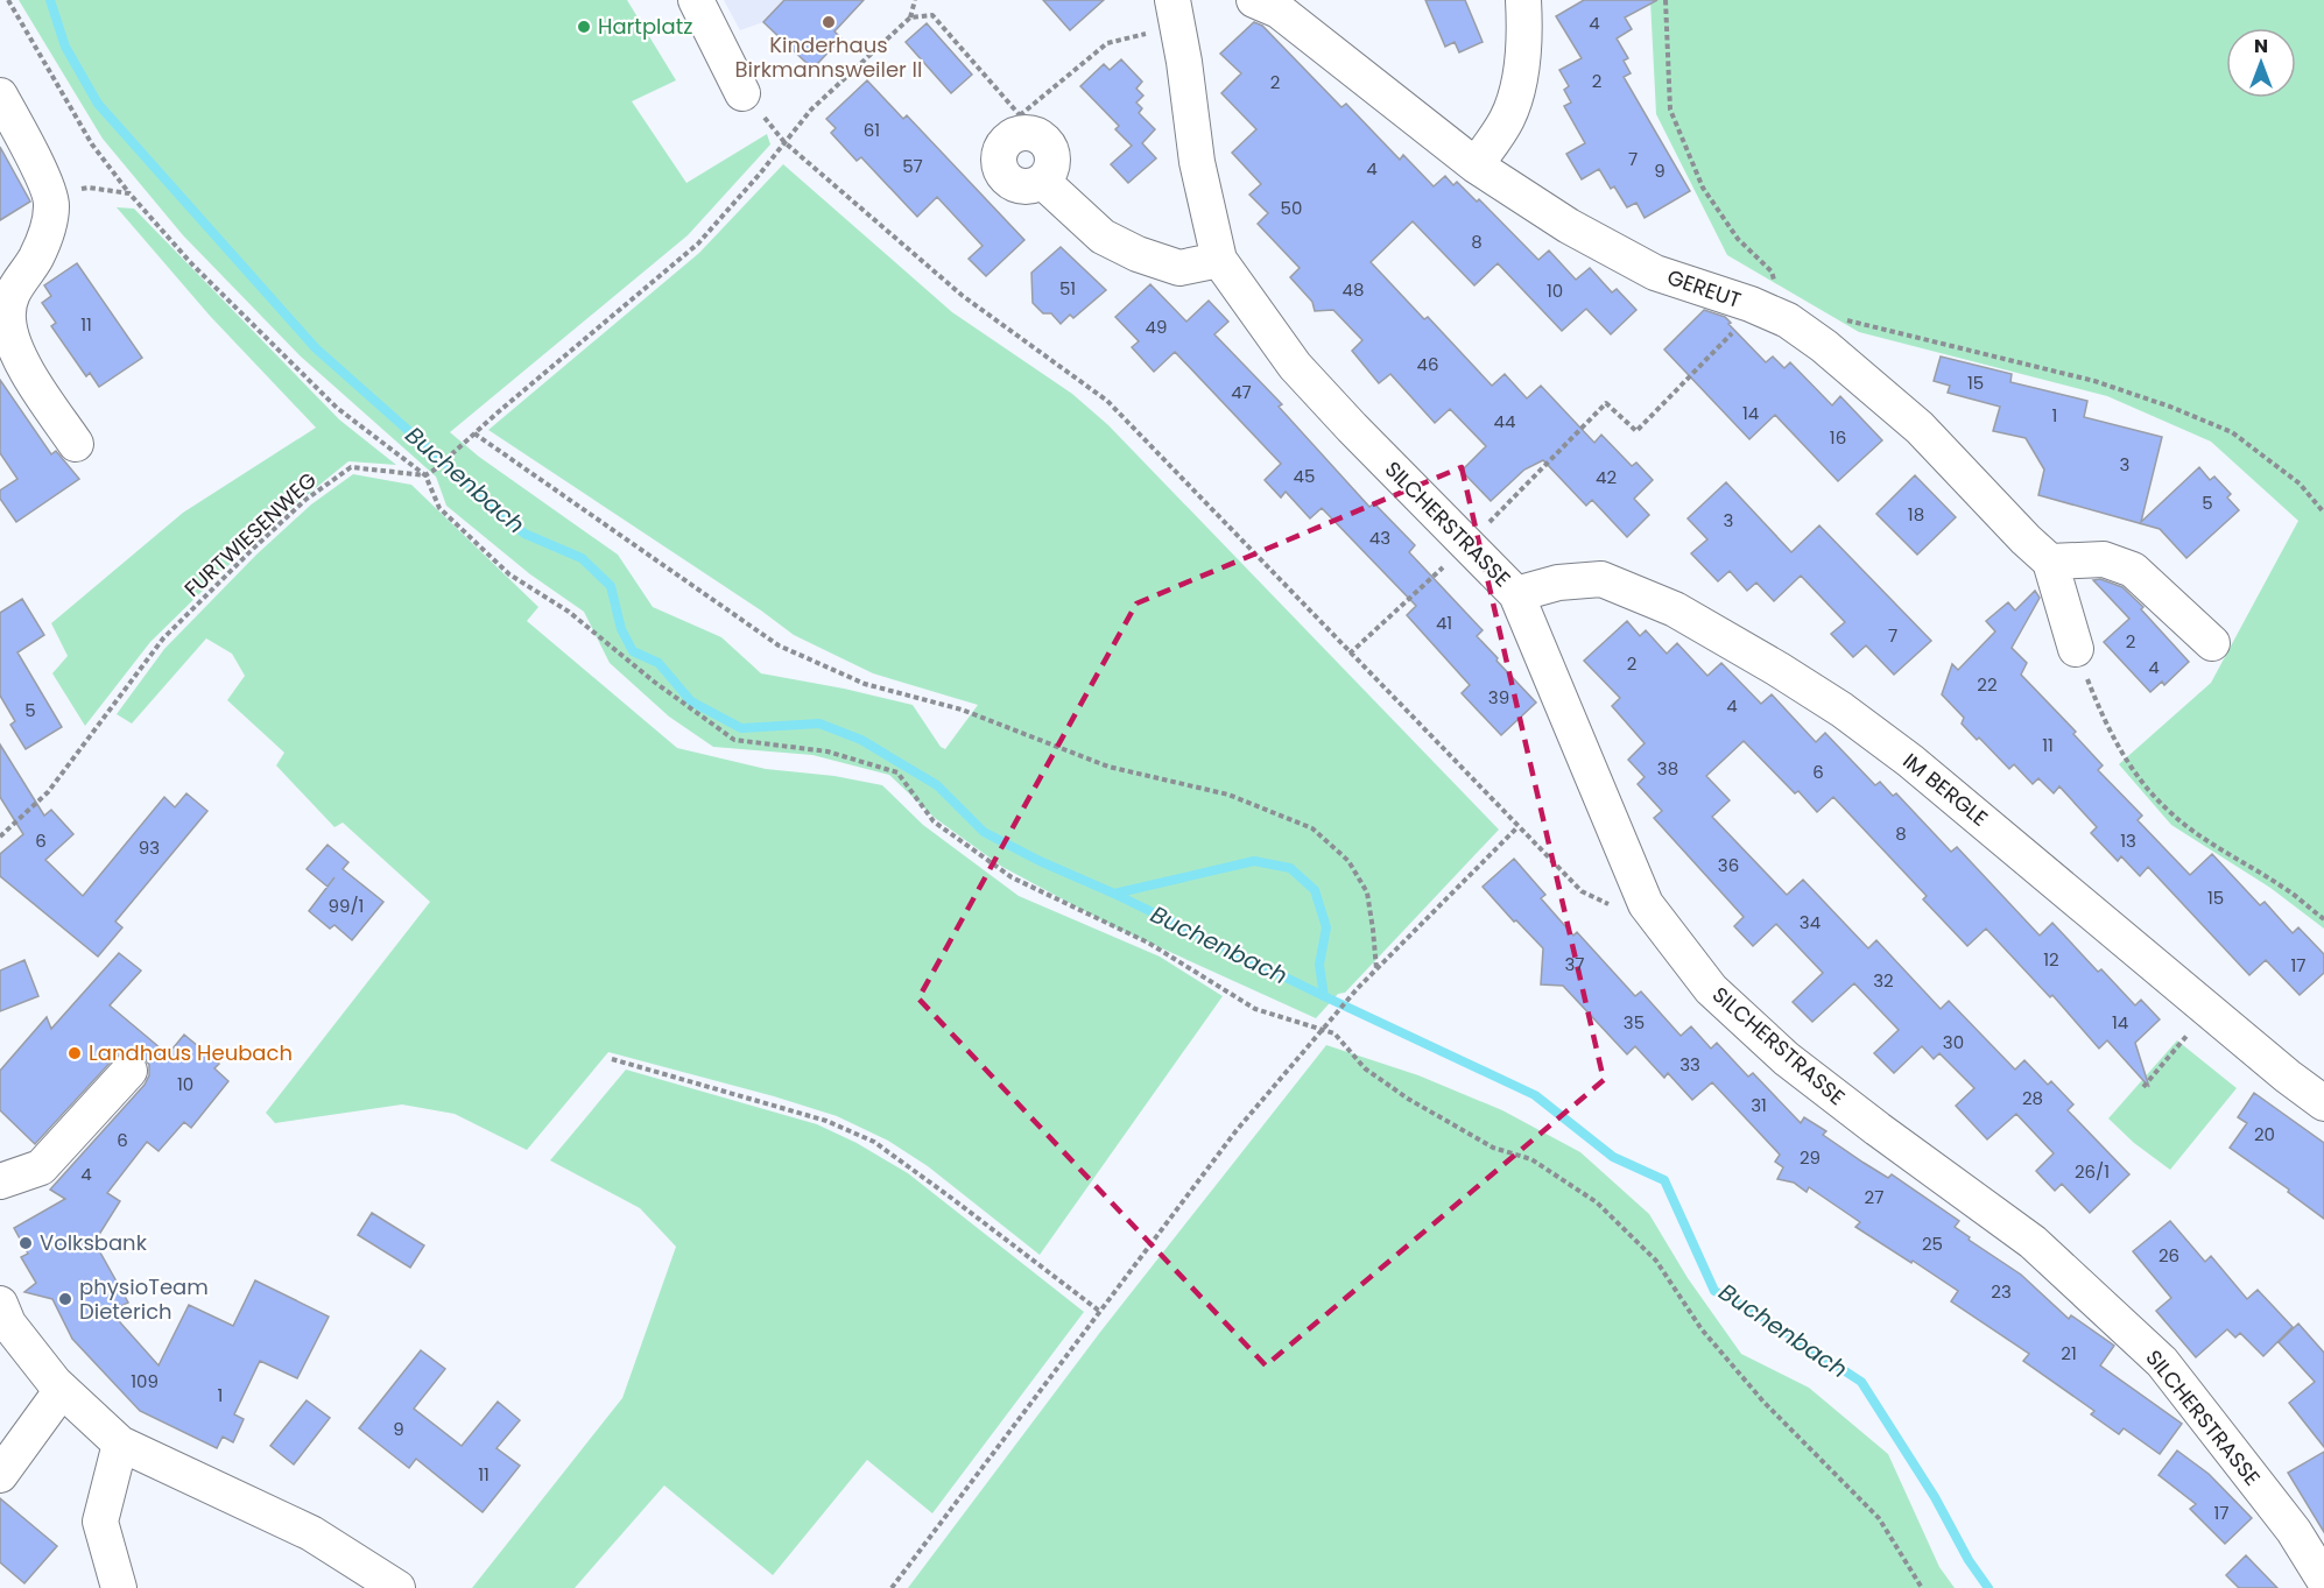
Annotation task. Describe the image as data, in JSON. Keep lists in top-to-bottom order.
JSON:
{
  "streets": {
    "street": ["GEREUT", "SILCHERSTRASSE", "IM BERGLE"],
    "path": ["FURTWIESENWEG"]
  },
  "crossings": [
    ["SILCHERSTRASSE", "IM BERGLE"]
  ],
  "water": ["Buchenbach"],
  "places": [
    "Kinderhaus Birkmannsweiler II",
    "Hartplatz",
    "Landhaus Heubach",
    "Volksbank",
    "physioTeam Dieterich"
  ],
  "house_numbers": [
    "4",
    "2",
    "2",
    "61",
    "7",
    "57",
    "4",
    "9",
    "50",
    "8",
    "51",
    "48",
    "10",
    "11",
    "49",
    "46",
    "15",
    "47",
    "14",
    "1",
    "44",
    "16",
    "3",
    "45",
    "42",
    "5",
    "18",
    "3",
    "43",
    "41",
    "7",
    "2",
    "2",
    "4",
    "22",
    "39",
    "4",
    "5",
    "11",
    "38",
    "6",
    "8",
    "6",
    "13",
    "93",
    "36",
    "15",
    "99/1",
    "34",
    "12",
    "37",
    "17",
    "32",
    "35",
    "14",
    "30",
    "33",
    "10",
    "28",
    "31",
    "20",
    "6",
    "29",
    "26/1",
    "4",
    "27",
    "25",
    "26",
    "23",
    "21",
    "109",
    "1",
    "9",
    "11",
    "17"
  ],
  "north": "top"
}
